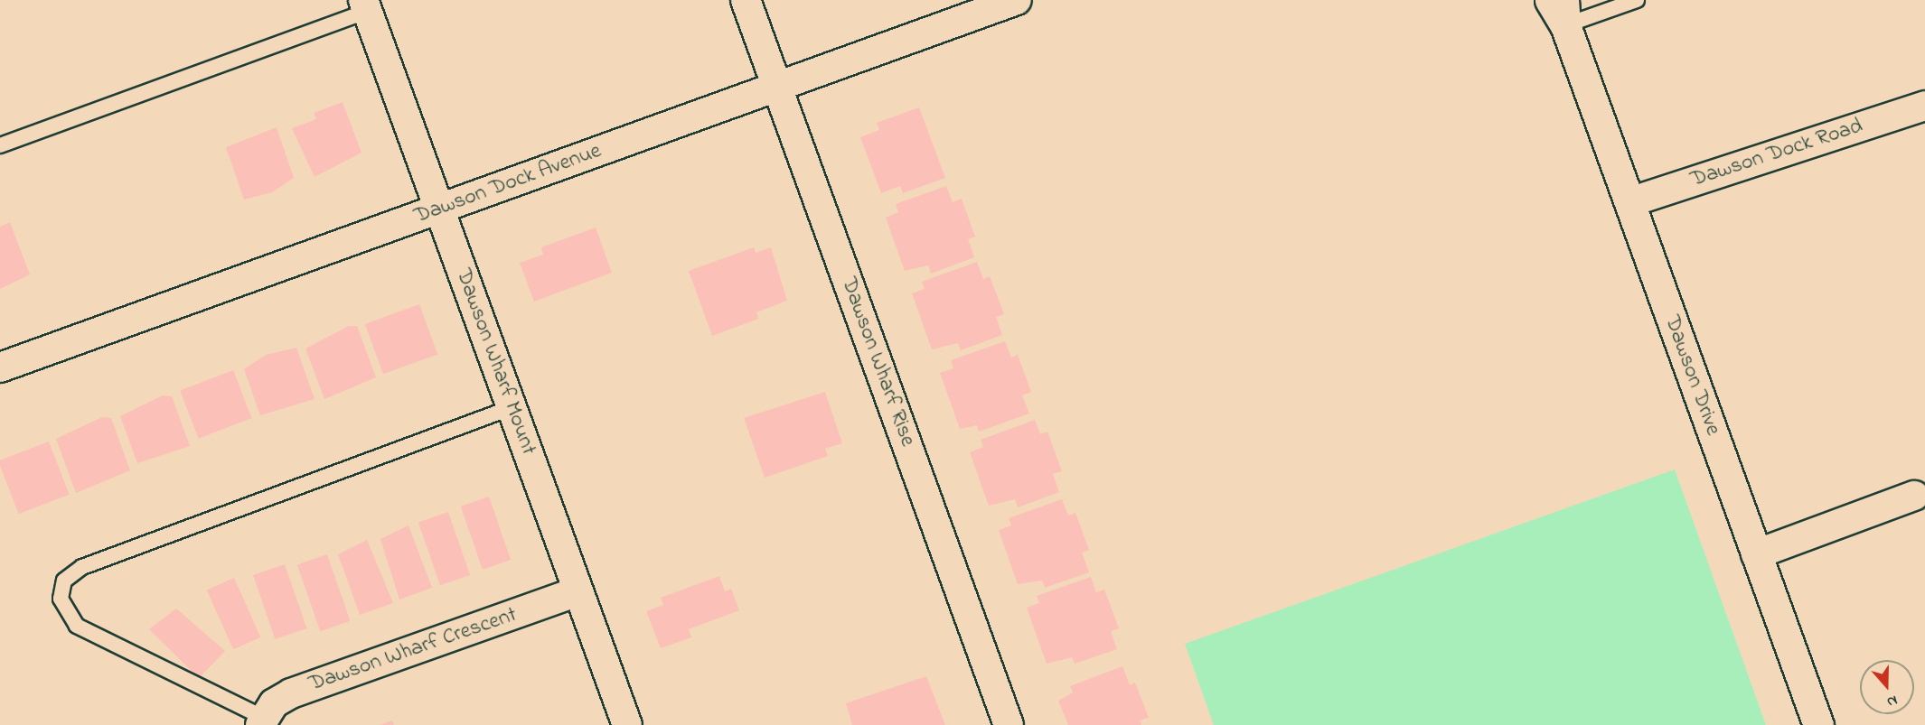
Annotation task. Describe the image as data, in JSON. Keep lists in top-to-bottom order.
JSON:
{
  "streets": {
    "street": [
      "Dawson Dock Road",
      "Dawson Dock Avenue",
      "Dawson Wharf Mount",
      "Dawson Wharf Rise",
      "Dawson Drive",
      "Dawson Wharf Crescent"
    ]
  },
  "crossings": [
    ["Dawson Dock Road", "Dawson Drive"],
    ["Dawson Dock Avenue", "Dawson Wharf Mount"],
    ["Dawson Dock Avenue", "Dawson Wharf Rise"],
    ["Dawson Wharf Mount", "Dawson Wharf Crescent"]
  ],
  "north": "bottom"
}
